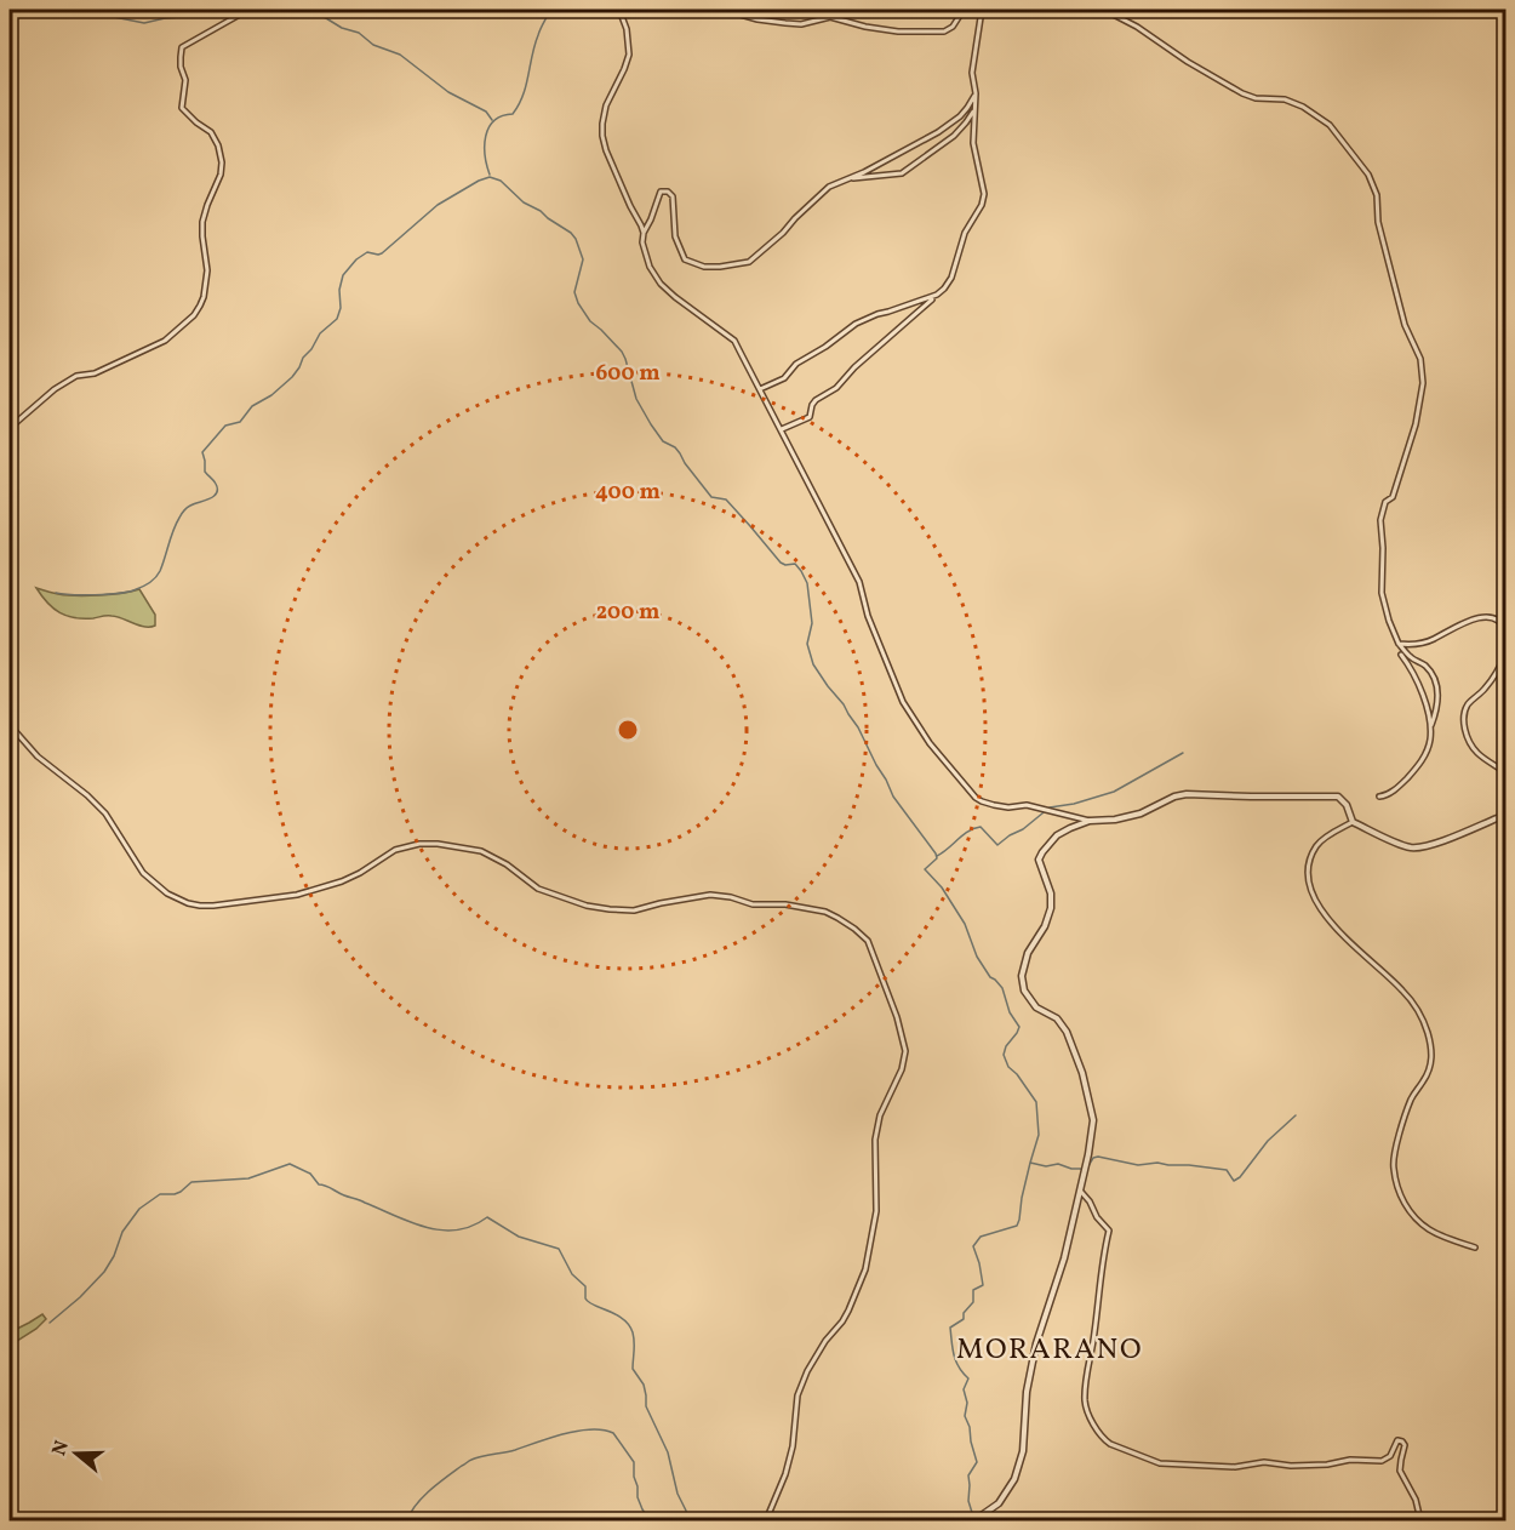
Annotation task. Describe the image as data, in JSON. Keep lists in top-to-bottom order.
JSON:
{
  "districts": ["MORARANO"],
  "north": "left",
  "rings": ["600 m", "400 m", "200 m"]
}
